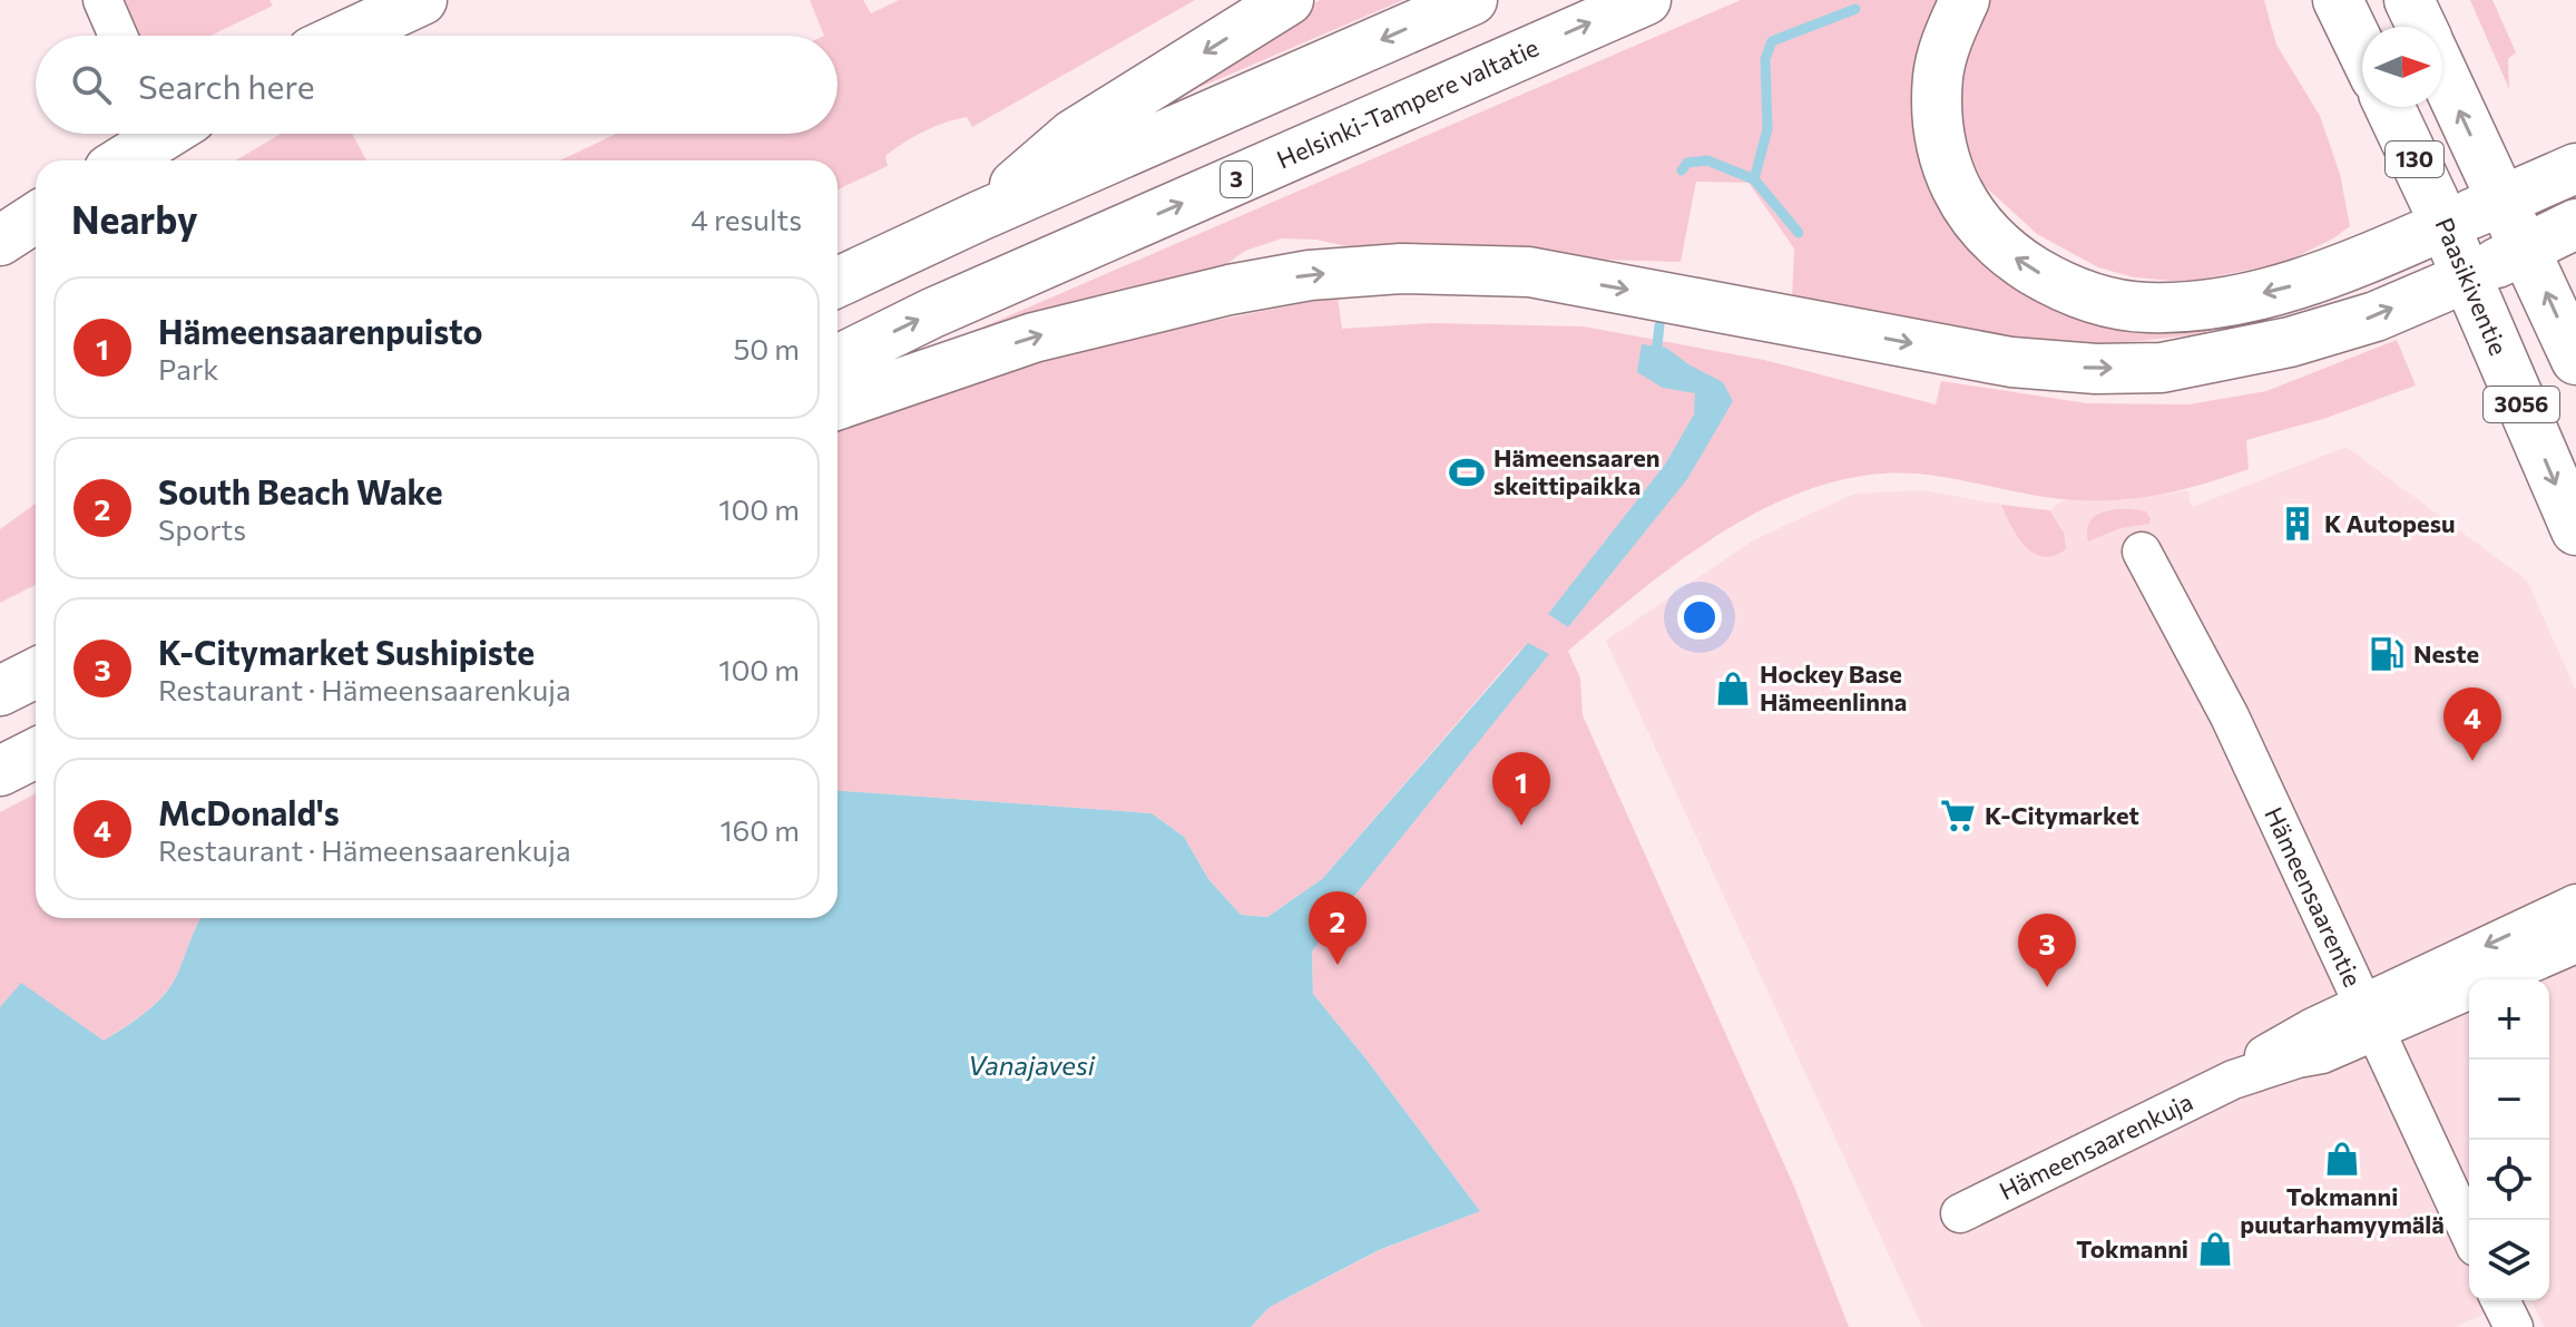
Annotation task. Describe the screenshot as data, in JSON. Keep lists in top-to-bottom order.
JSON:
{
  "streets": {
    "main road": [
      "Helsinki-Tampere valtatie",
      "130",
      "3",
      "Paasikiventie",
      "3056"
    ],
    "street": ["Hämeensaarentie", "Hämeensaarenkuja"]
  },
  "crossings": [
    ["130", "3056"],
    ["Hämeensaarentie", "Hämeensaarenkuja"]
  ],
  "water": ["Vanajavesi"],
  "places": {
    "sports": ["Hämeensaaren skeittipaikka"],
    "building": ["K Autopesu"],
    "fuel station": ["Neste"],
    "shop": ["Hockey Base Hämeenlinna", "Tokmanni puutarhamyymälä", "Tokmanni"],
    "supermarket": ["K-Citymarket"]
  },
  "north": "right",
  "page": {
    "search": "Search here",
    "heading": ["Nearby", "4 results"],
    "list": [
      {
        "mark": "1",
        "name": "Hämeensaarenpuisto",
        "note": "Park",
        "value": "50 m"
      },
      {
        "mark": "2",
        "name": "South Beach Wake",
        "note": "Sports",
        "value": "100 m"
      },
      {
        "mark": "3",
        "name": "K-Citymarket Sushipiste",
        "note": "Restaurant · Hämeensaarenkuja",
        "value": "100 m"
      },
      {
        "mark": "4",
        "name": "McDonald's",
        "note": "Restaurant · Hämeensaarenkuja",
        "value": "160 m"
      }
    ],
    "pins": [
      "4",
      "1",
      "2",
      "3"
    ],
    "map_buttons": ["+", "−"]
  }
}
